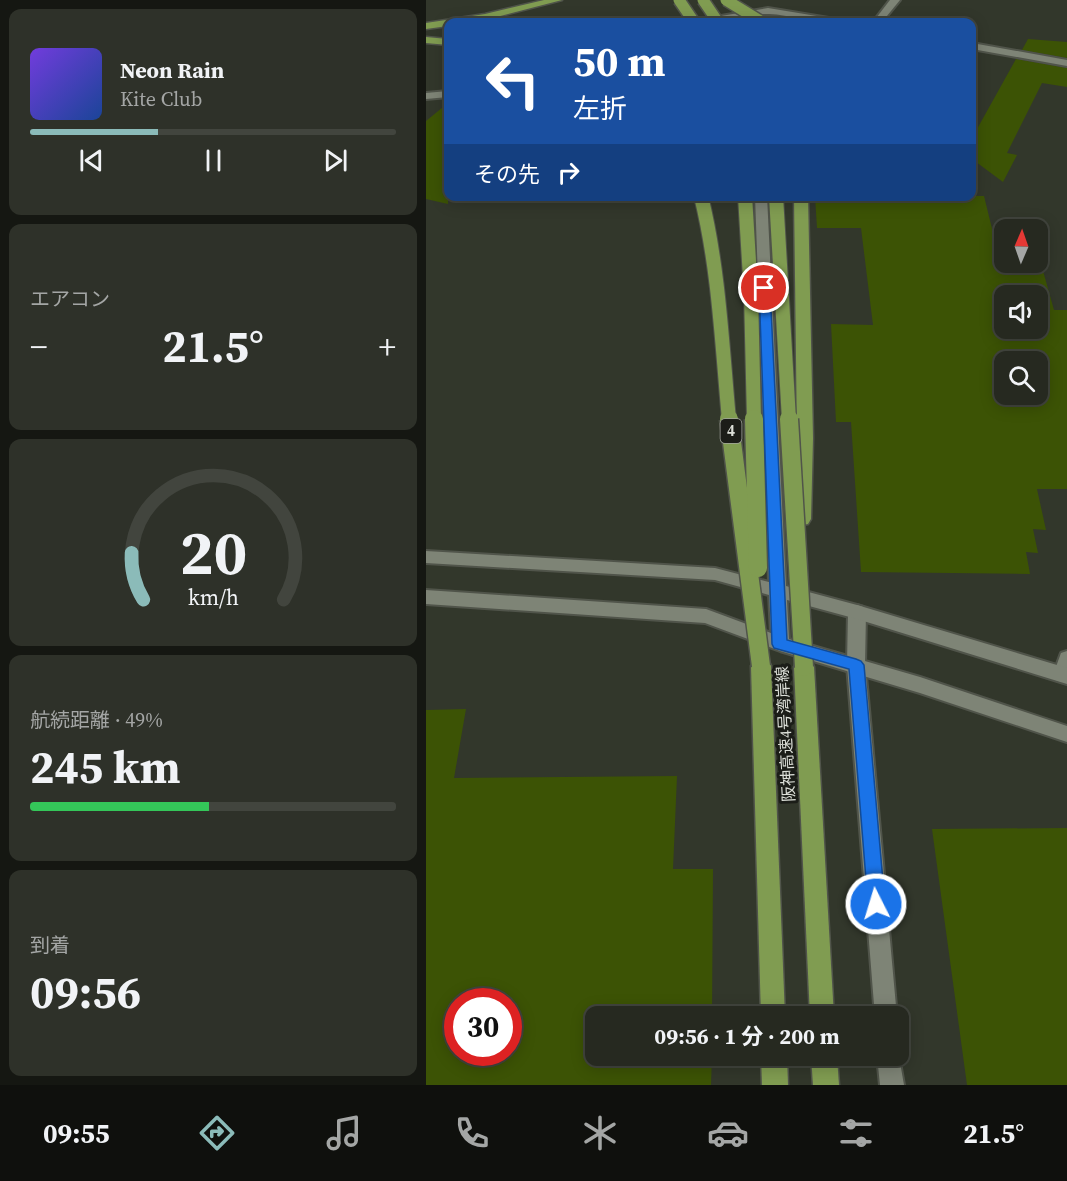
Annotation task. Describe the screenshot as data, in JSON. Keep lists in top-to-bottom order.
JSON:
{
  "streets": {
    "highway": ["4", "阪神高速4号湾岸線"]
  },
  "crossings": [
    ["4", "阪神高速4号湾岸線"]
  ],
  "north": "top",
  "page": {
    "turn": ["50 m", "左折"],
    "song": ["Neon Rain", "Kite Club"],
    "then": "その先",
    "tile": [
      "エアコン",
      ["航続距離 · 49%", "245 km"],
      ["到着", "09:56"]
    ],
    "heat": ["−", "21.5°", "+"],
    "limit": "30",
    "trip": "09:56 · 1 分 · 200 m",
    "tabs": ["09:55", "21.5°"],
    "gauge": ["20", "km/h"]
  }
}
